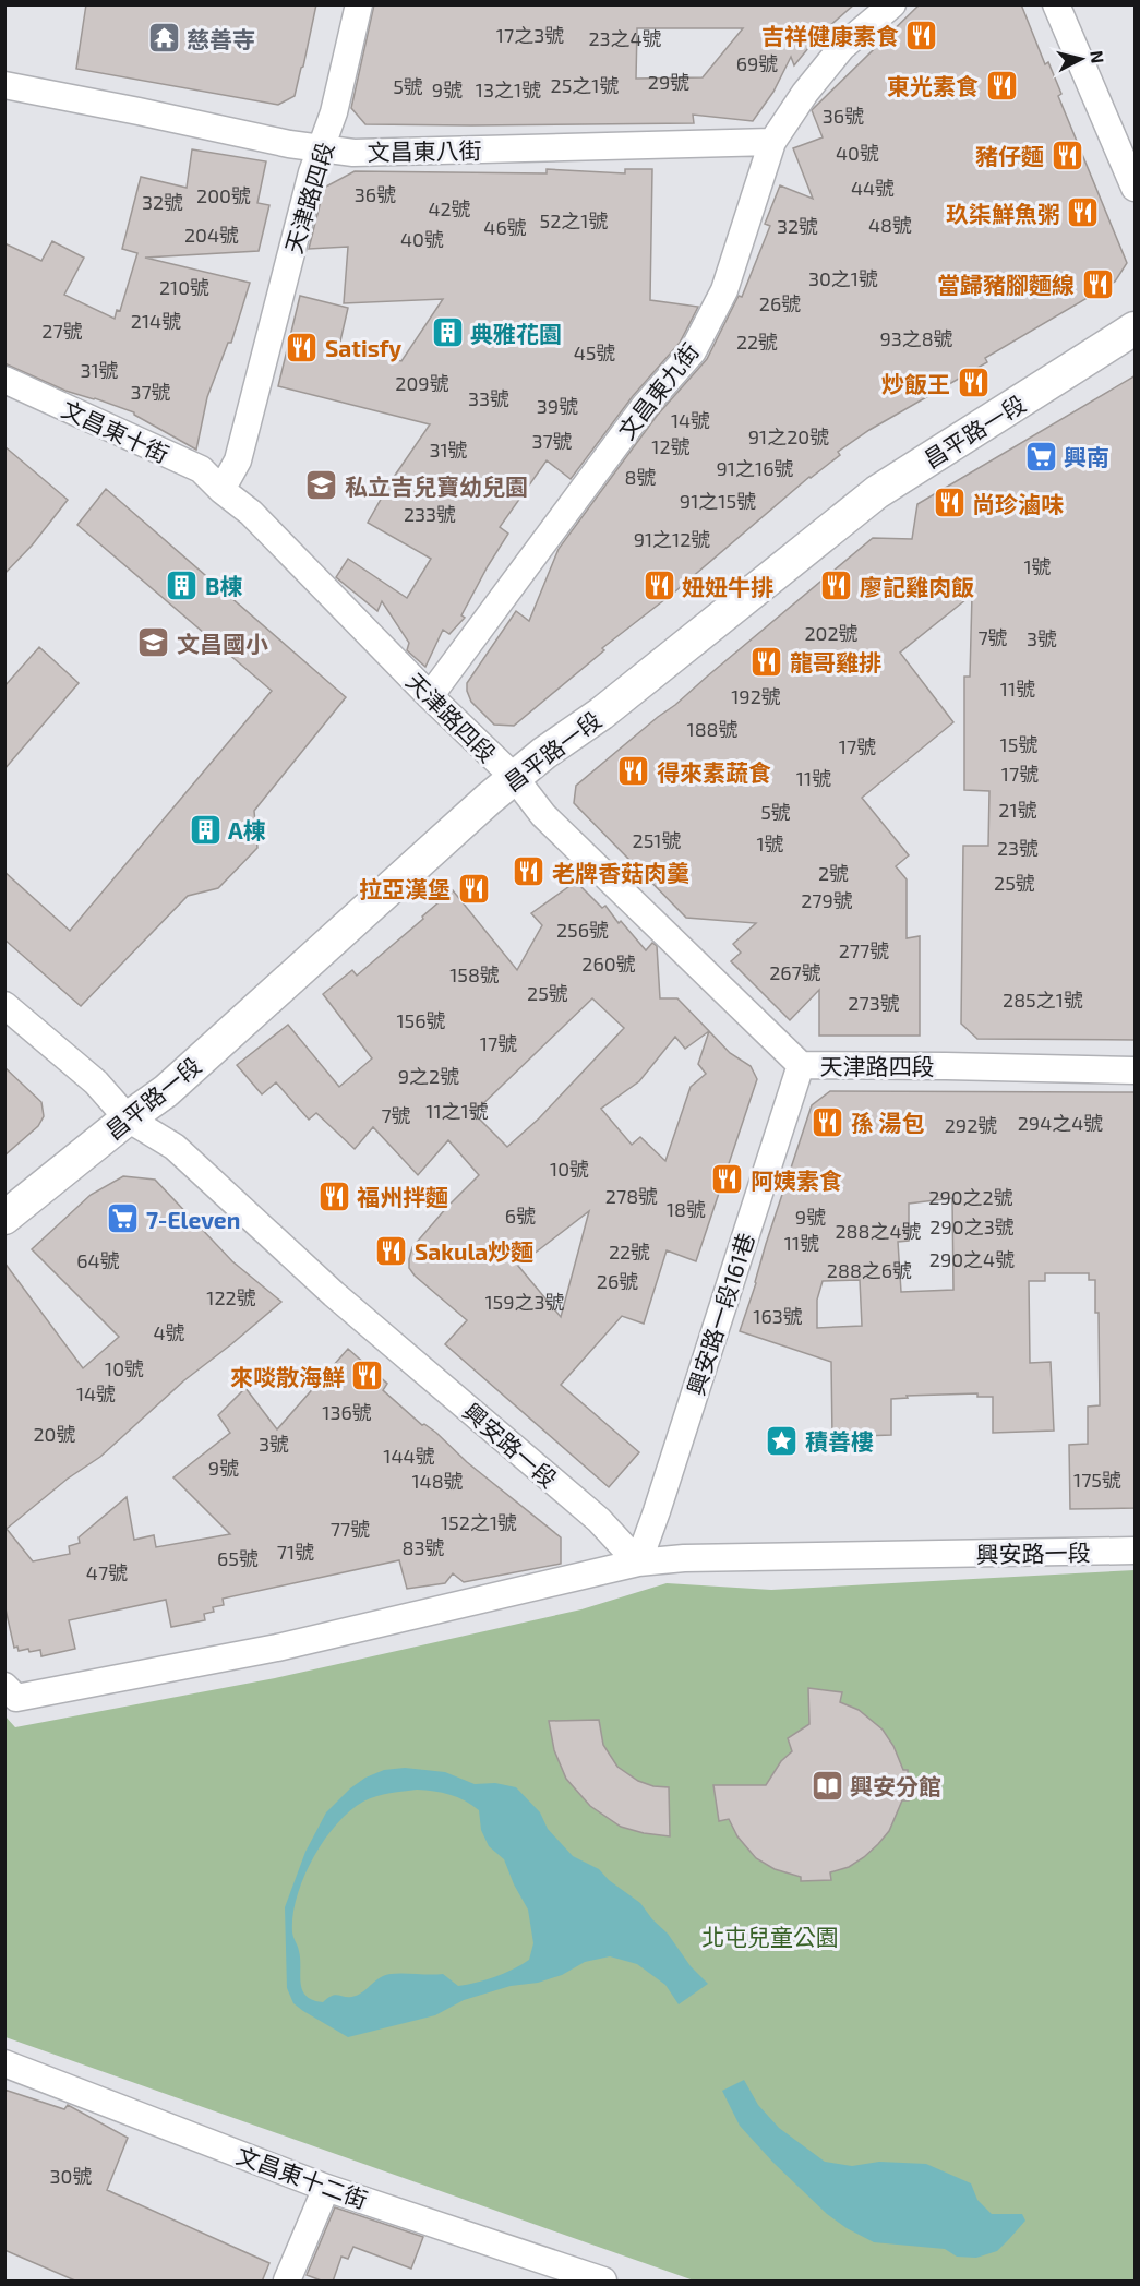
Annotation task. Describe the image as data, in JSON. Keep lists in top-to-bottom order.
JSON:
{
  "streets": {
    "street": [
      "文昌東八街",
      "天津路四段",
      "文昌東九街",
      "文昌東十街",
      "昌平路一段",
      "興安路一段161巷",
      "興安路一段",
      "文昌東十二街"
    ]
  },
  "crossings": [
    ["文昌東八街", "天津路四段"],
    ["文昌東八街", "文昌東九街"],
    ["天津路四段", "文昌東九街"],
    ["天津路四段", "文昌東十街"],
    ["天津路四段", "昌平路一段"],
    ["天津路四段", "興安路一段161巷"],
    ["昌平路一段", "興安路一段"],
    ["興安路一段161巷", "興安路一段"]
  ],
  "parks": ["北屯兒童公園"],
  "places": {
    "restaurant": [
      "吉祥健康素食",
      "東光素食",
      "豬仔麵",
      "玖柒鮮魚粥",
      "當歸豬腳麵線",
      "Satisfy",
      "炒飯王",
      "尚珍滷味",
      "妞妞牛排",
      "廖記雞肉飯",
      "龍哥雞排",
      "得來素蔬食",
      "老牌香菇肉羹",
      "拉亞漢堡",
      "孫 湯包",
      "阿姨素食",
      "福州拌麵",
      "Sakula炒麵",
      "來啖散海鮮"
    ],
    "temple": ["慈善寺"],
    "building": ["典雅花園", "B棟", "A棟"],
    "supermarket": ["興南", "7-Eleven"],
    "school or university": ["私立吉兒寶幼兒園", "文昌國小"],
    "place": ["積善樓"],
    "library": ["興安分館"]
  },
  "house_numbers": [
    "17之3號",
    "23之4號",
    "69號",
    "29號",
    "25之1號",
    "5號",
    "9號",
    "13之1號",
    "36號",
    "40號",
    "44號",
    "36號",
    "200號",
    "32號",
    "42號",
    "52之1號",
    "48號",
    "32號",
    "46號",
    "204號",
    "40號",
    "30之1號",
    "210號",
    "26號",
    "214號",
    "27號",
    "93之8號",
    "22號",
    "45號",
    "31號",
    "209號",
    "37號",
    "33號",
    "39號",
    "14號",
    "91之20號",
    "37號",
    "12號",
    "31號",
    "91之16號",
    "8號",
    "91之15號",
    "233號",
    "91之12號",
    "1號",
    "202號",
    "7號",
    "3號",
    "11號",
    "192號",
    "188號",
    "15號",
    "17號",
    "17號",
    "11號",
    "21號",
    "5號",
    "251號",
    "1號",
    "23號",
    "2號",
    "25號",
    "279號",
    "256號",
    "277號",
    "260號",
    "267號",
    "158號",
    "25號",
    "285之1號",
    "273號",
    "156號",
    "17號",
    "9之2號",
    "11之1號",
    "7號",
    "294之4號",
    "292號",
    "10號",
    "278號",
    "290之2號",
    "18號",
    "6號",
    "9號",
    "290之3號",
    "288之4號",
    "11號",
    "22號",
    "290之4號",
    "64號",
    "288之6號",
    "26號",
    "122號",
    "159之3號",
    "163號",
    "4號",
    "10號",
    "14號",
    "136號",
    "20號",
    "3號",
    "144號",
    "9號",
    "175號",
    "148號",
    "152之1號",
    "77號",
    "83號",
    "71號",
    "65號",
    "47號",
    "30號"
  ],
  "north": "right"
}
